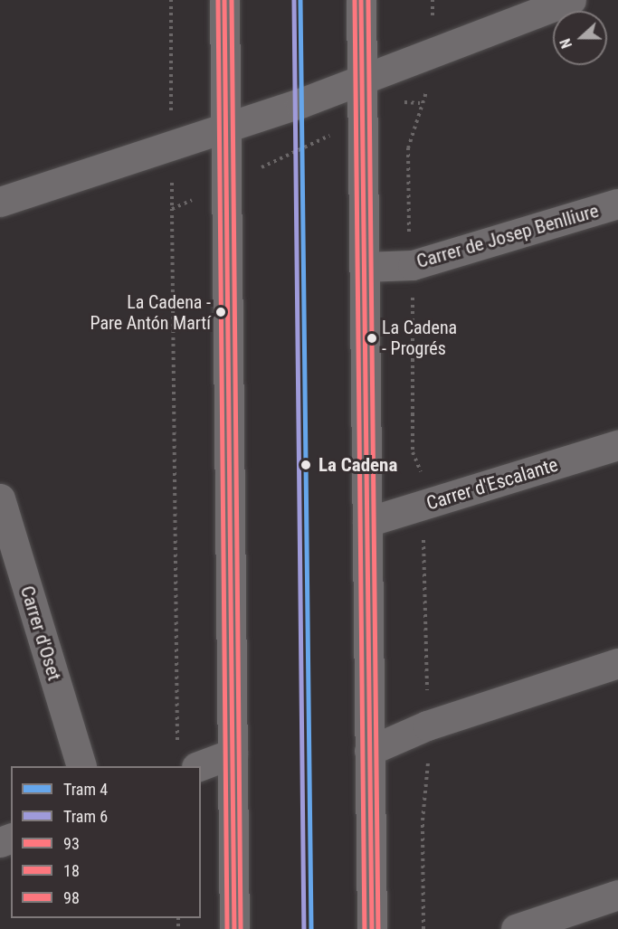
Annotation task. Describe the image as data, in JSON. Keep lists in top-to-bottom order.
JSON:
{
  "streets": {
    "main road": ["Carrer de Josep Benlliure", "Carrer d'Escalante", "Carrer d'Oset"]
  },
  "places": ["La Cadena - Pare Antón Martí", "La Cadena - Progrés", "La Cadena"],
  "lines": [
    "tram line 4",
    "tram line 6",
    "transit line 93",
    "transit line 18",
    "transit line 98"
  ],
  "legend": [
    "Tram 4",
    "Tram 6",
    "93",
    "18",
    "98"
  ],
  "north": "left"
}
